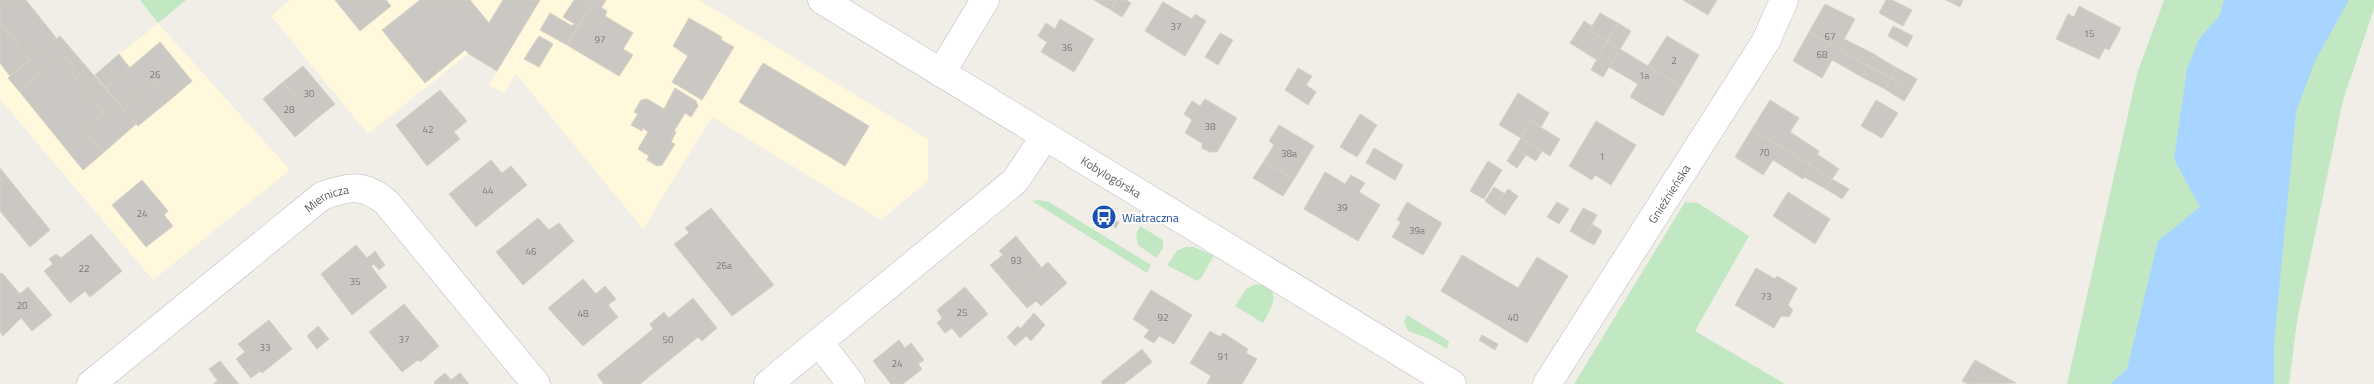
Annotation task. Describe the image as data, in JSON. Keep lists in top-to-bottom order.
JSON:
{
  "streets": {
    "street": ["Kobylogórska", "Gnieźnieńska", "Miernicza"]
  },
  "places": {
    "bus stop": ["Wiatraczna"]
  },
  "house_numbers": [
    "37",
    "15",
    "67",
    "97",
    "36",
    "68",
    "2",
    "26",
    "1a",
    "30",
    "28",
    "38",
    "42",
    "70",
    "38a",
    "1",
    "44",
    "39",
    "24",
    "39a",
    "46",
    "93",
    "26a",
    "22",
    "35",
    "73",
    "20",
    "25",
    "48",
    "92",
    "40",
    "37",
    "50",
    "33",
    "91",
    "24"
  ]
}
